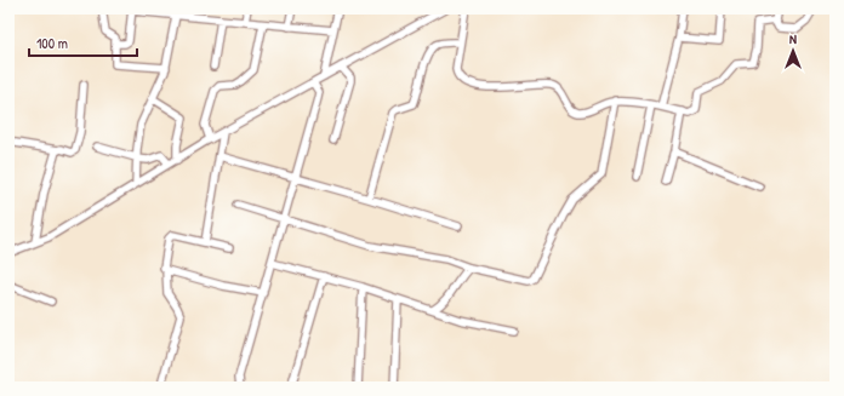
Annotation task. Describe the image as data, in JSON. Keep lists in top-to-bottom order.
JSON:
{
  "scale_bar": "100 m",
  "north": "top"
}
